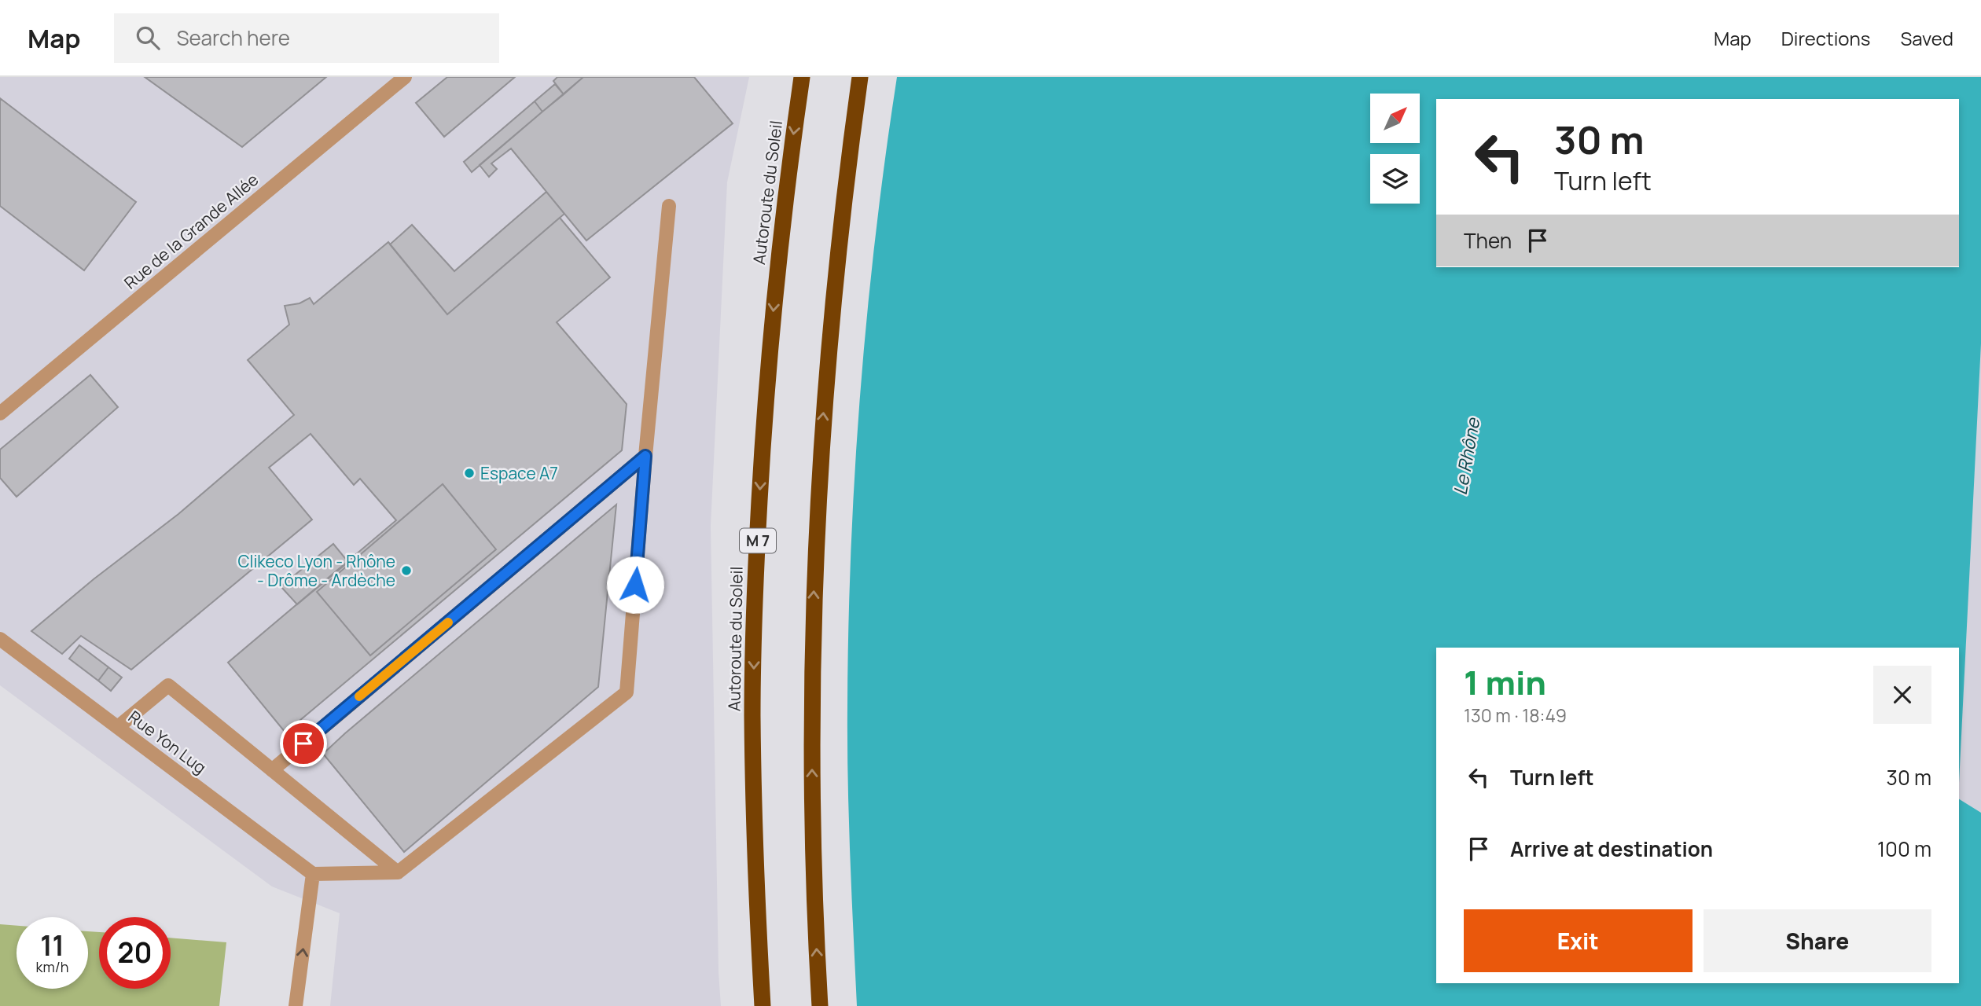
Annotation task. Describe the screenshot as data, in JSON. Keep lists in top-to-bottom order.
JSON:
{
  "streets": {
    "highway": ["Autoroute du Soleil", "M 7"],
    "street": ["Rue de la Grande Allée", "Rue Yon Lug"]
  },
  "water": ["Le Rhône"],
  "places": ["Espace A7", "Clikeco Lyon - Rhône - Drôme - Ardèche"],
  "north": "top right",
  "page": {
    "header": "Map",
    "search": "Search here",
    "nav": ["Map", "Directions", "Saved"],
    "turn": ["30 m", "Turn left"],
    "then": "Then",
    "heading": ["1 min", "130 m · 18:49"],
    "list": [
      {
        "name": "Turn left",
        "value": "30 m"
      },
      {
        "name": "Arrive at destination",
        "value": "100 m"
      }
    ],
    "buttons": ["Exit", "Share"],
    "speed": "11 km/h",
    "limit": "20"
  }
}
